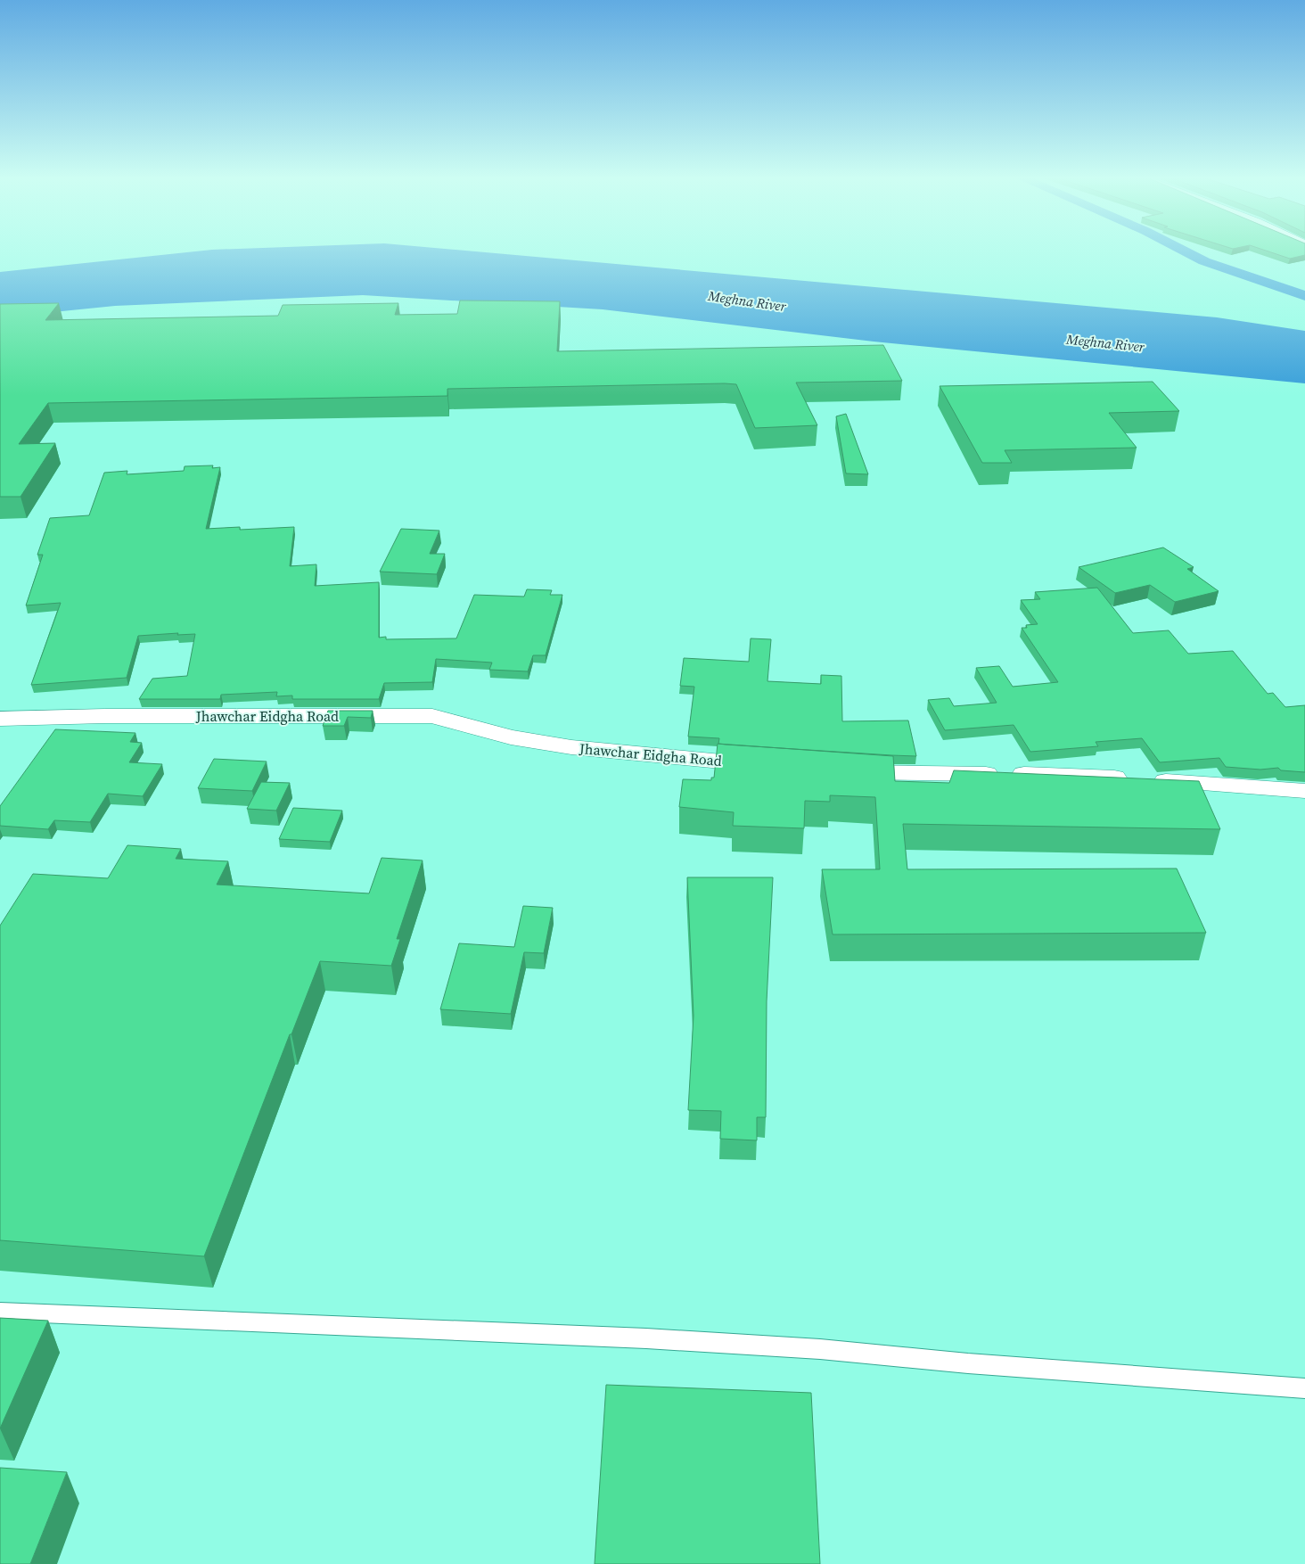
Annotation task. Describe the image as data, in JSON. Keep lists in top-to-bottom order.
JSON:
{
  "streets": {
    "street": ["Jhawchar Eidgha Road"]
  },
  "water": ["Meghna River"]
}
